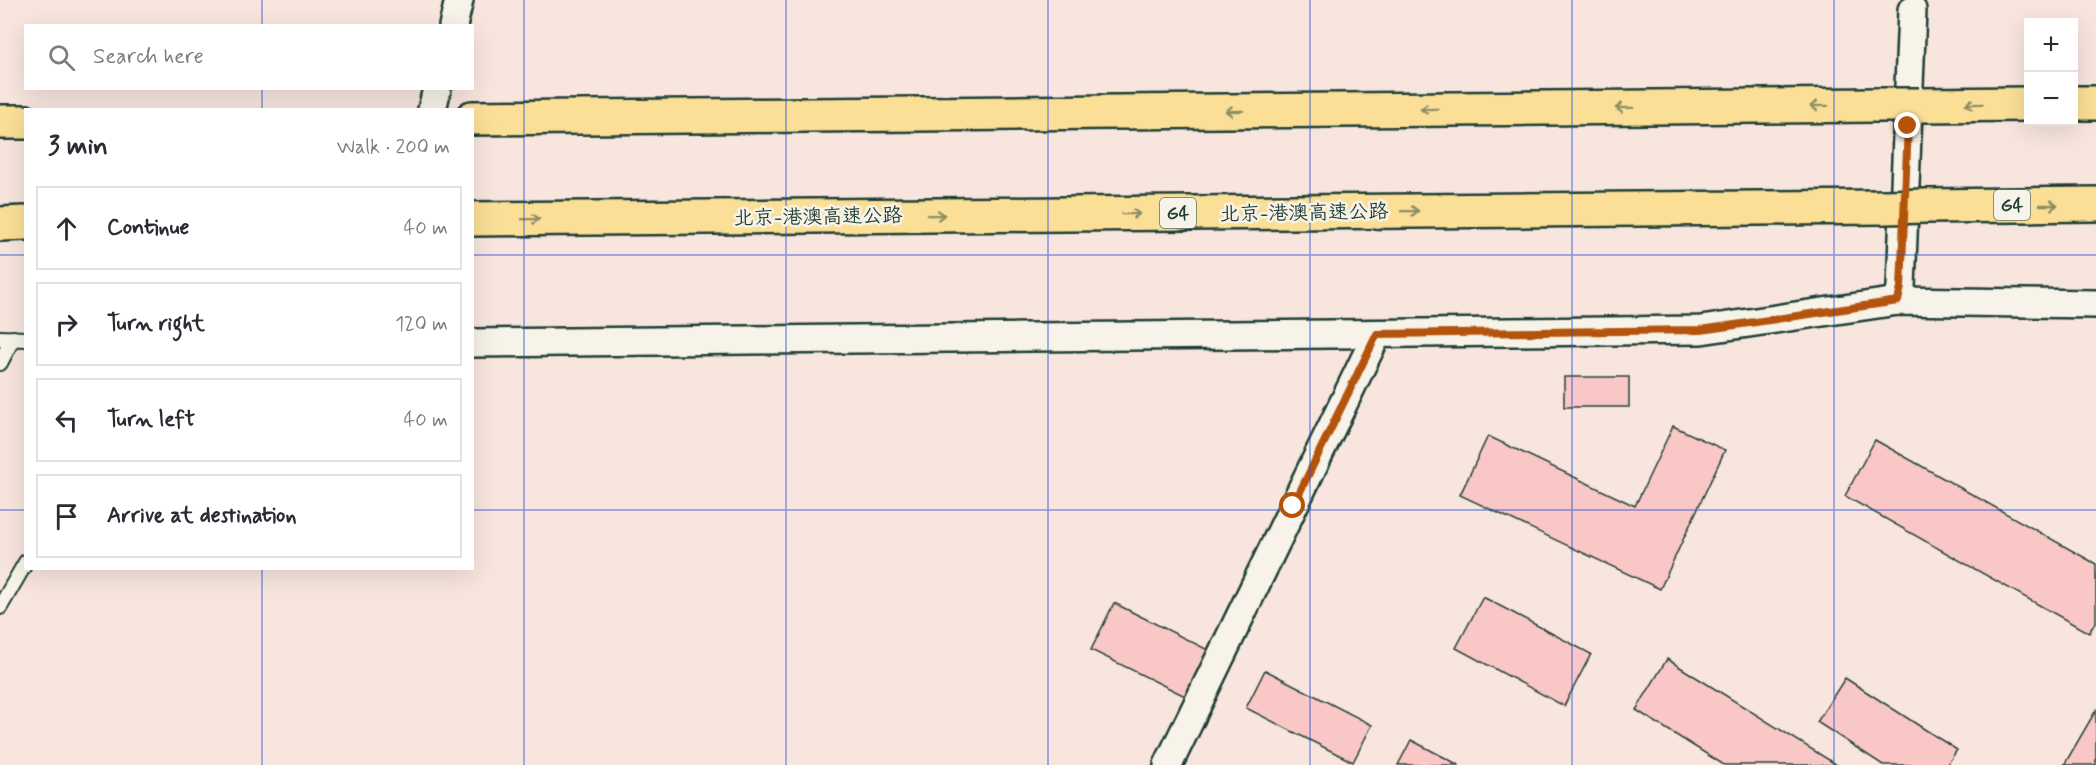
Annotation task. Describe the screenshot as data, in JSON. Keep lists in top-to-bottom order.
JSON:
{
  "streets": {
    "highway": ["G4", "北京-港澳高速公路"]
  },
  "page": {
    "map_buttons": ["+", "−"],
    "search": "Search here",
    "heading": ["3 min", "Walk · 200 m"],
    "list": [
      ["Continue", "40 m"],
      ["Turn right", "120 m"],
      ["Turn left", "40 m"],
      "Arrive at destination"
    ]
  }
}
